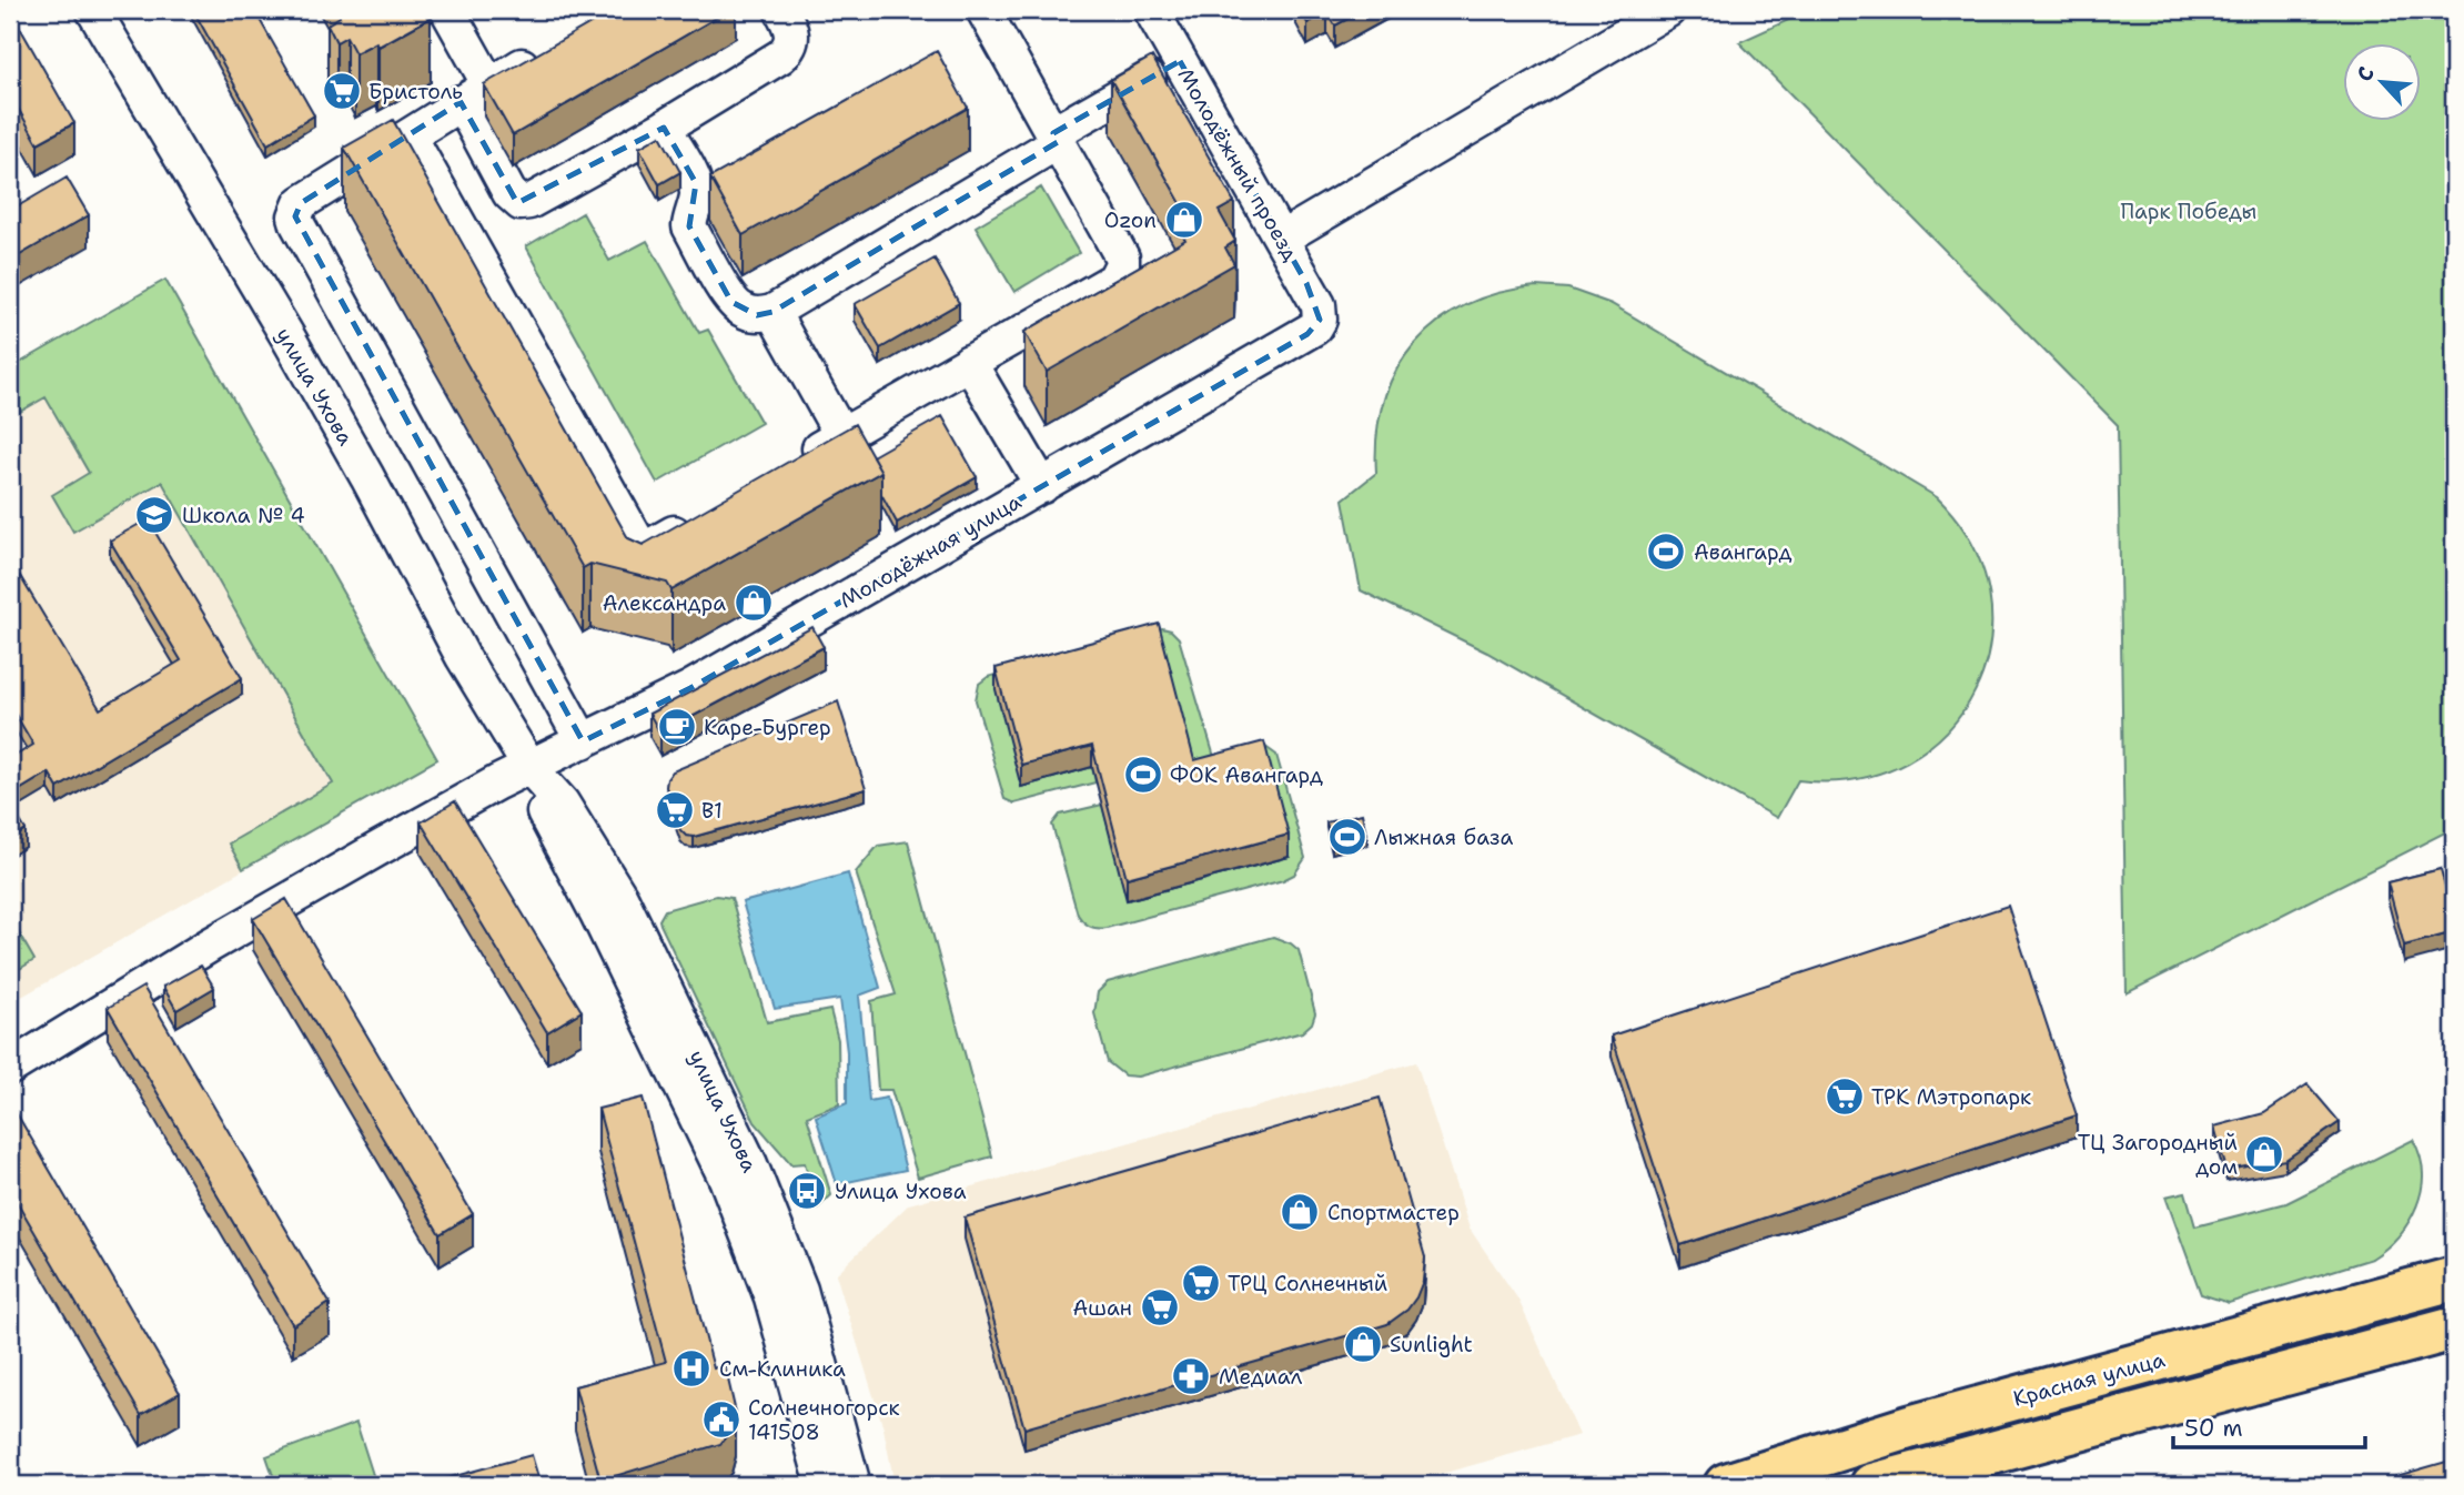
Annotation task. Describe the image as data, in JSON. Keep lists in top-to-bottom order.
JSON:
{
  "streets": {
    "highway": ["Красная улица"],
    "street": ["Молодёжный проезд", "улица Ухова", "Молодёжная улица"]
  },
  "crossings": [
    ["Молодёжный проезд", "Молодёжная улица"],
    ["улица Ухова", "Молодёжная улица"]
  ],
  "parks": ["Парк Победы"],
  "places": {
    "supermarket": [
      "Бристоль",
      "В1",
      "ТРК Мэтропарк",
      "ТРЦ Солнечный",
      "Ашан"
    ],
    "shop": [
      "Ozon",
      "Александра",
      "ТЦ Загородный дом",
      "Спортмастер",
      "Sunlight"
    ],
    "school or university": ["Школа № 4"],
    "sports": ["Авангард", "ФОК Авангард", "Лыжная база"],
    "cafe": ["Каре-Бургер"],
    "bus stop": ["Улица Ухова"],
    "hospital": ["См-Клиника"],
    "pharmacy": ["Медиал"],
    "public building": ["Солнечногорск 141508"]
  },
  "scale_bar": "50 m",
  "north": "top left"
}
